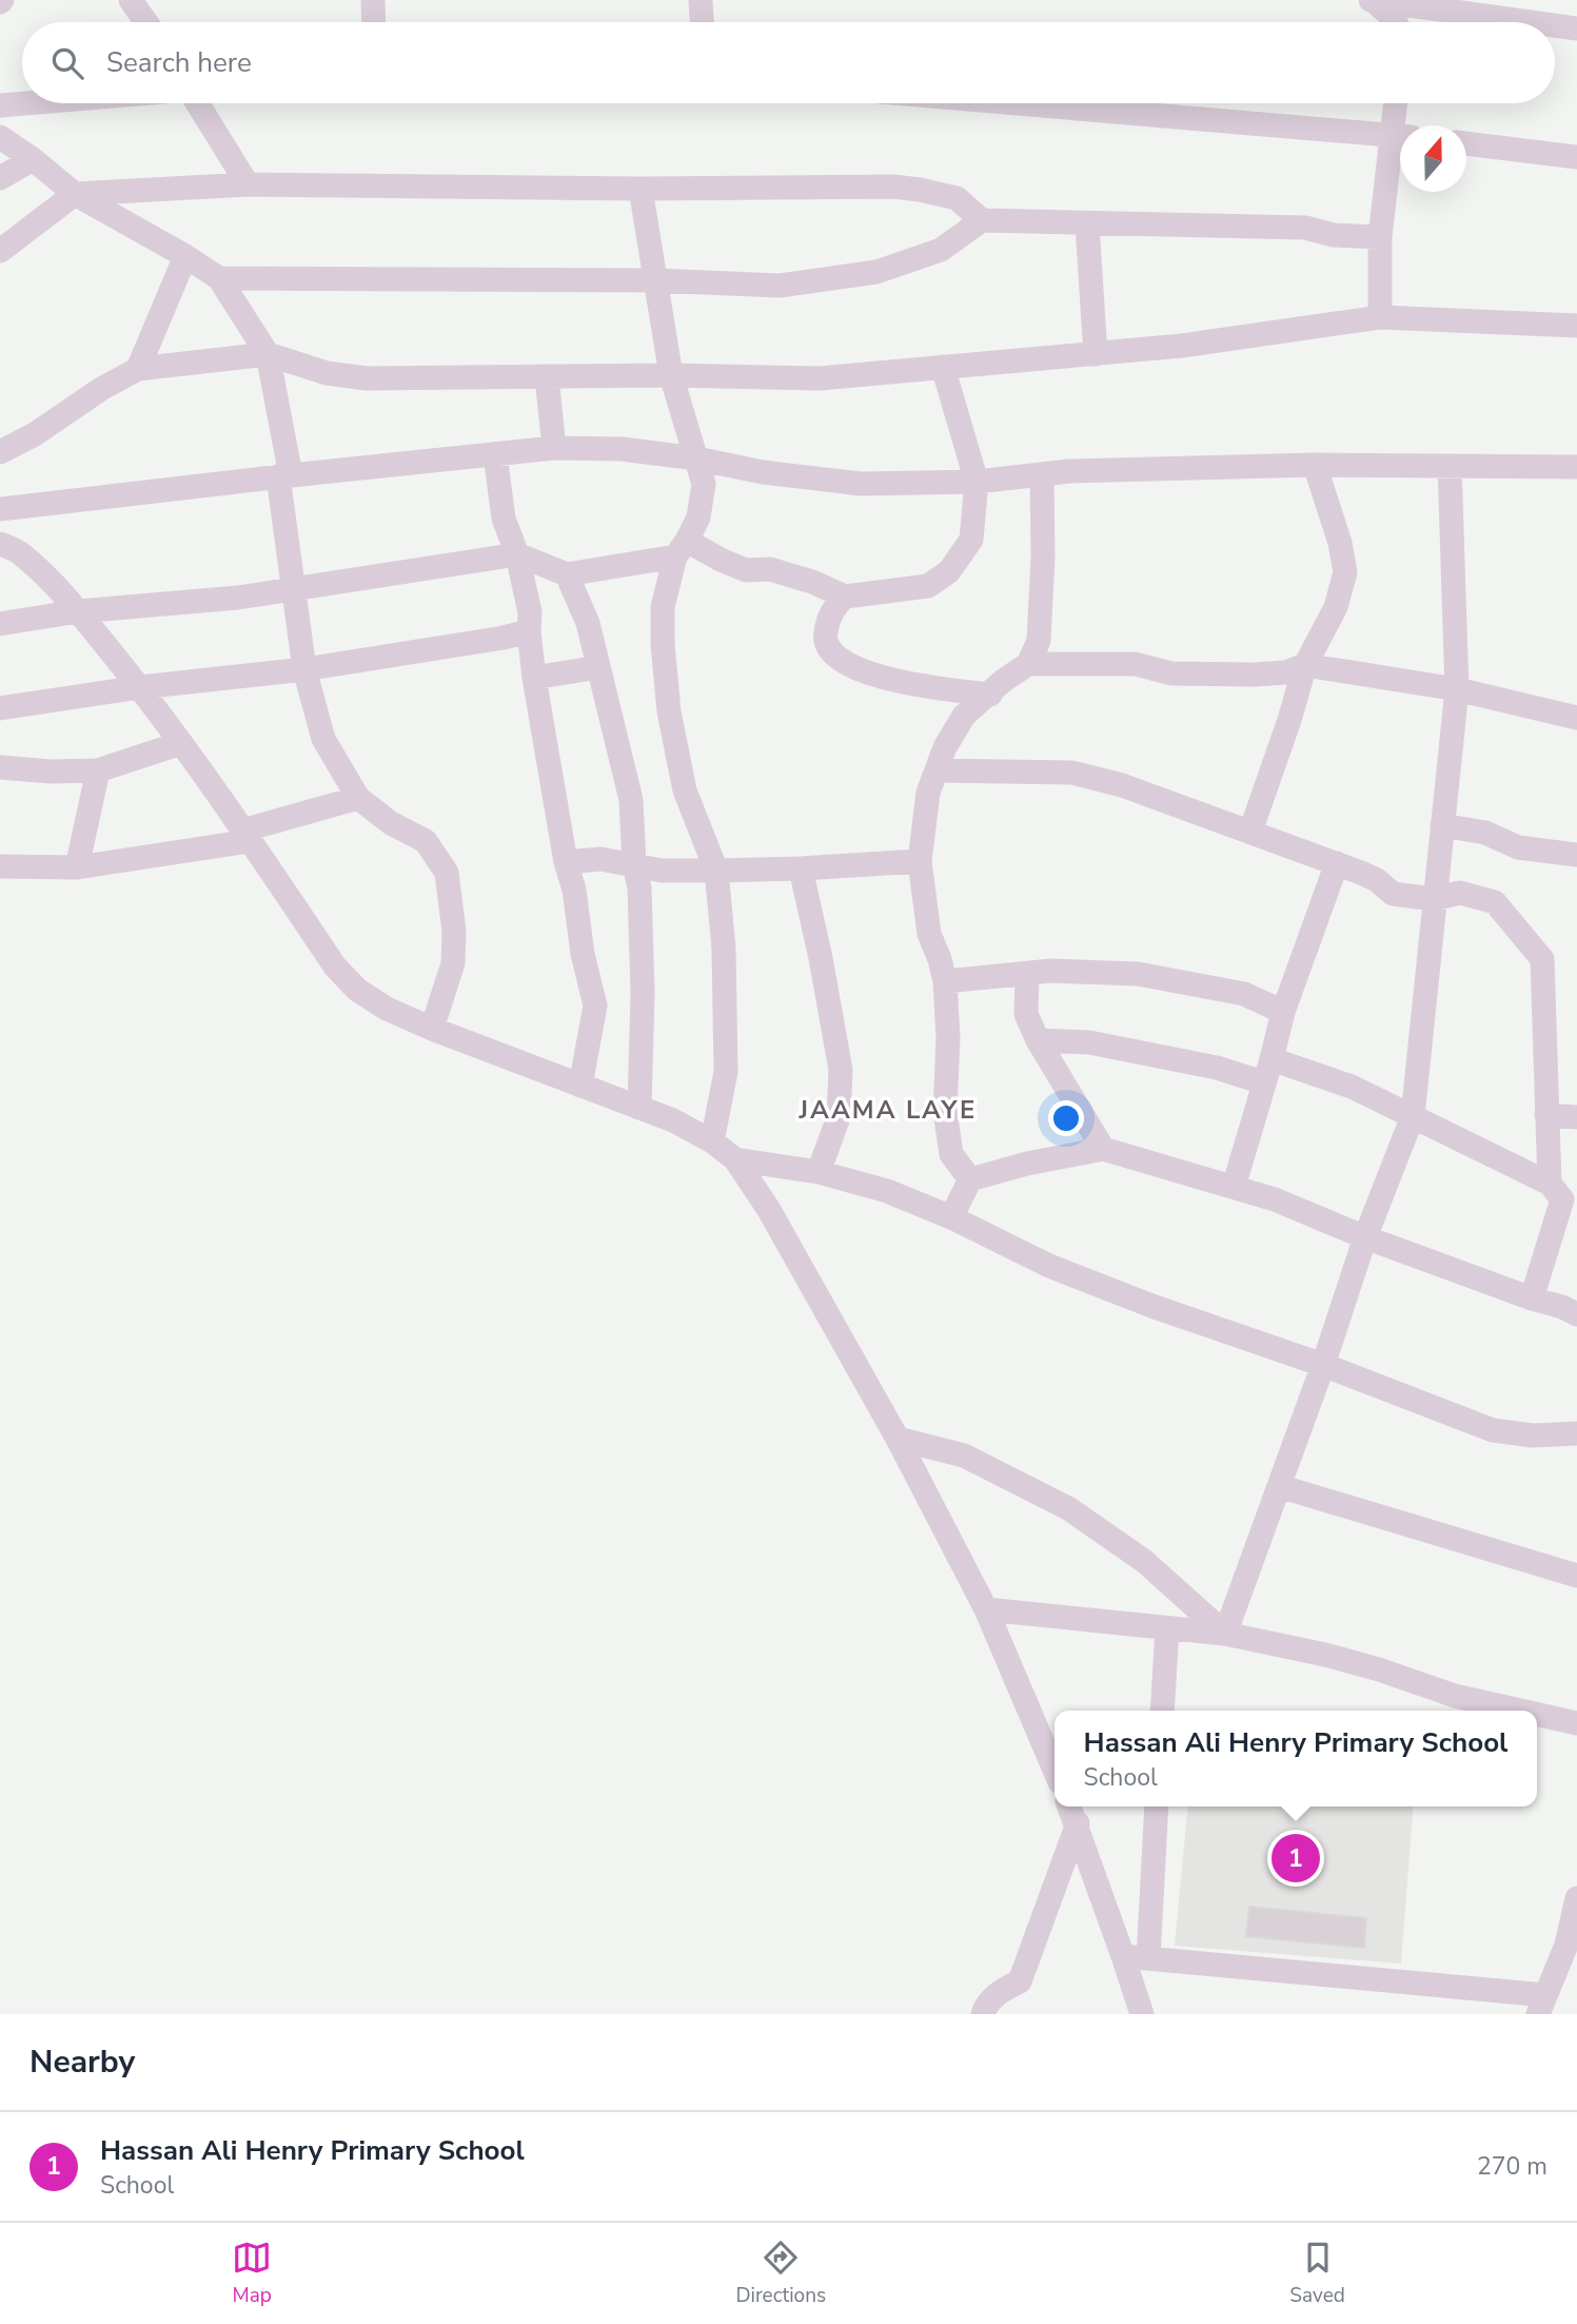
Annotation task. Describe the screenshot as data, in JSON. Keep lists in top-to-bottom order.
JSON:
{
  "districts": ["JAAMA LAYE"],
  "north": "top",
  "page": {
    "search": "Search here",
    "popup": ["Hassan Ali Henry Primary School", "School"],
    "pins": "1",
    "heading": "Nearby",
    "list": [
      {
        "mark": "1",
        "name": "Hassan Ali Henry Primary School",
        "note": "School",
        "value": "270 m"
      }
    ],
    "nav": ["Map", "Directions", "Saved"]
  }
}
